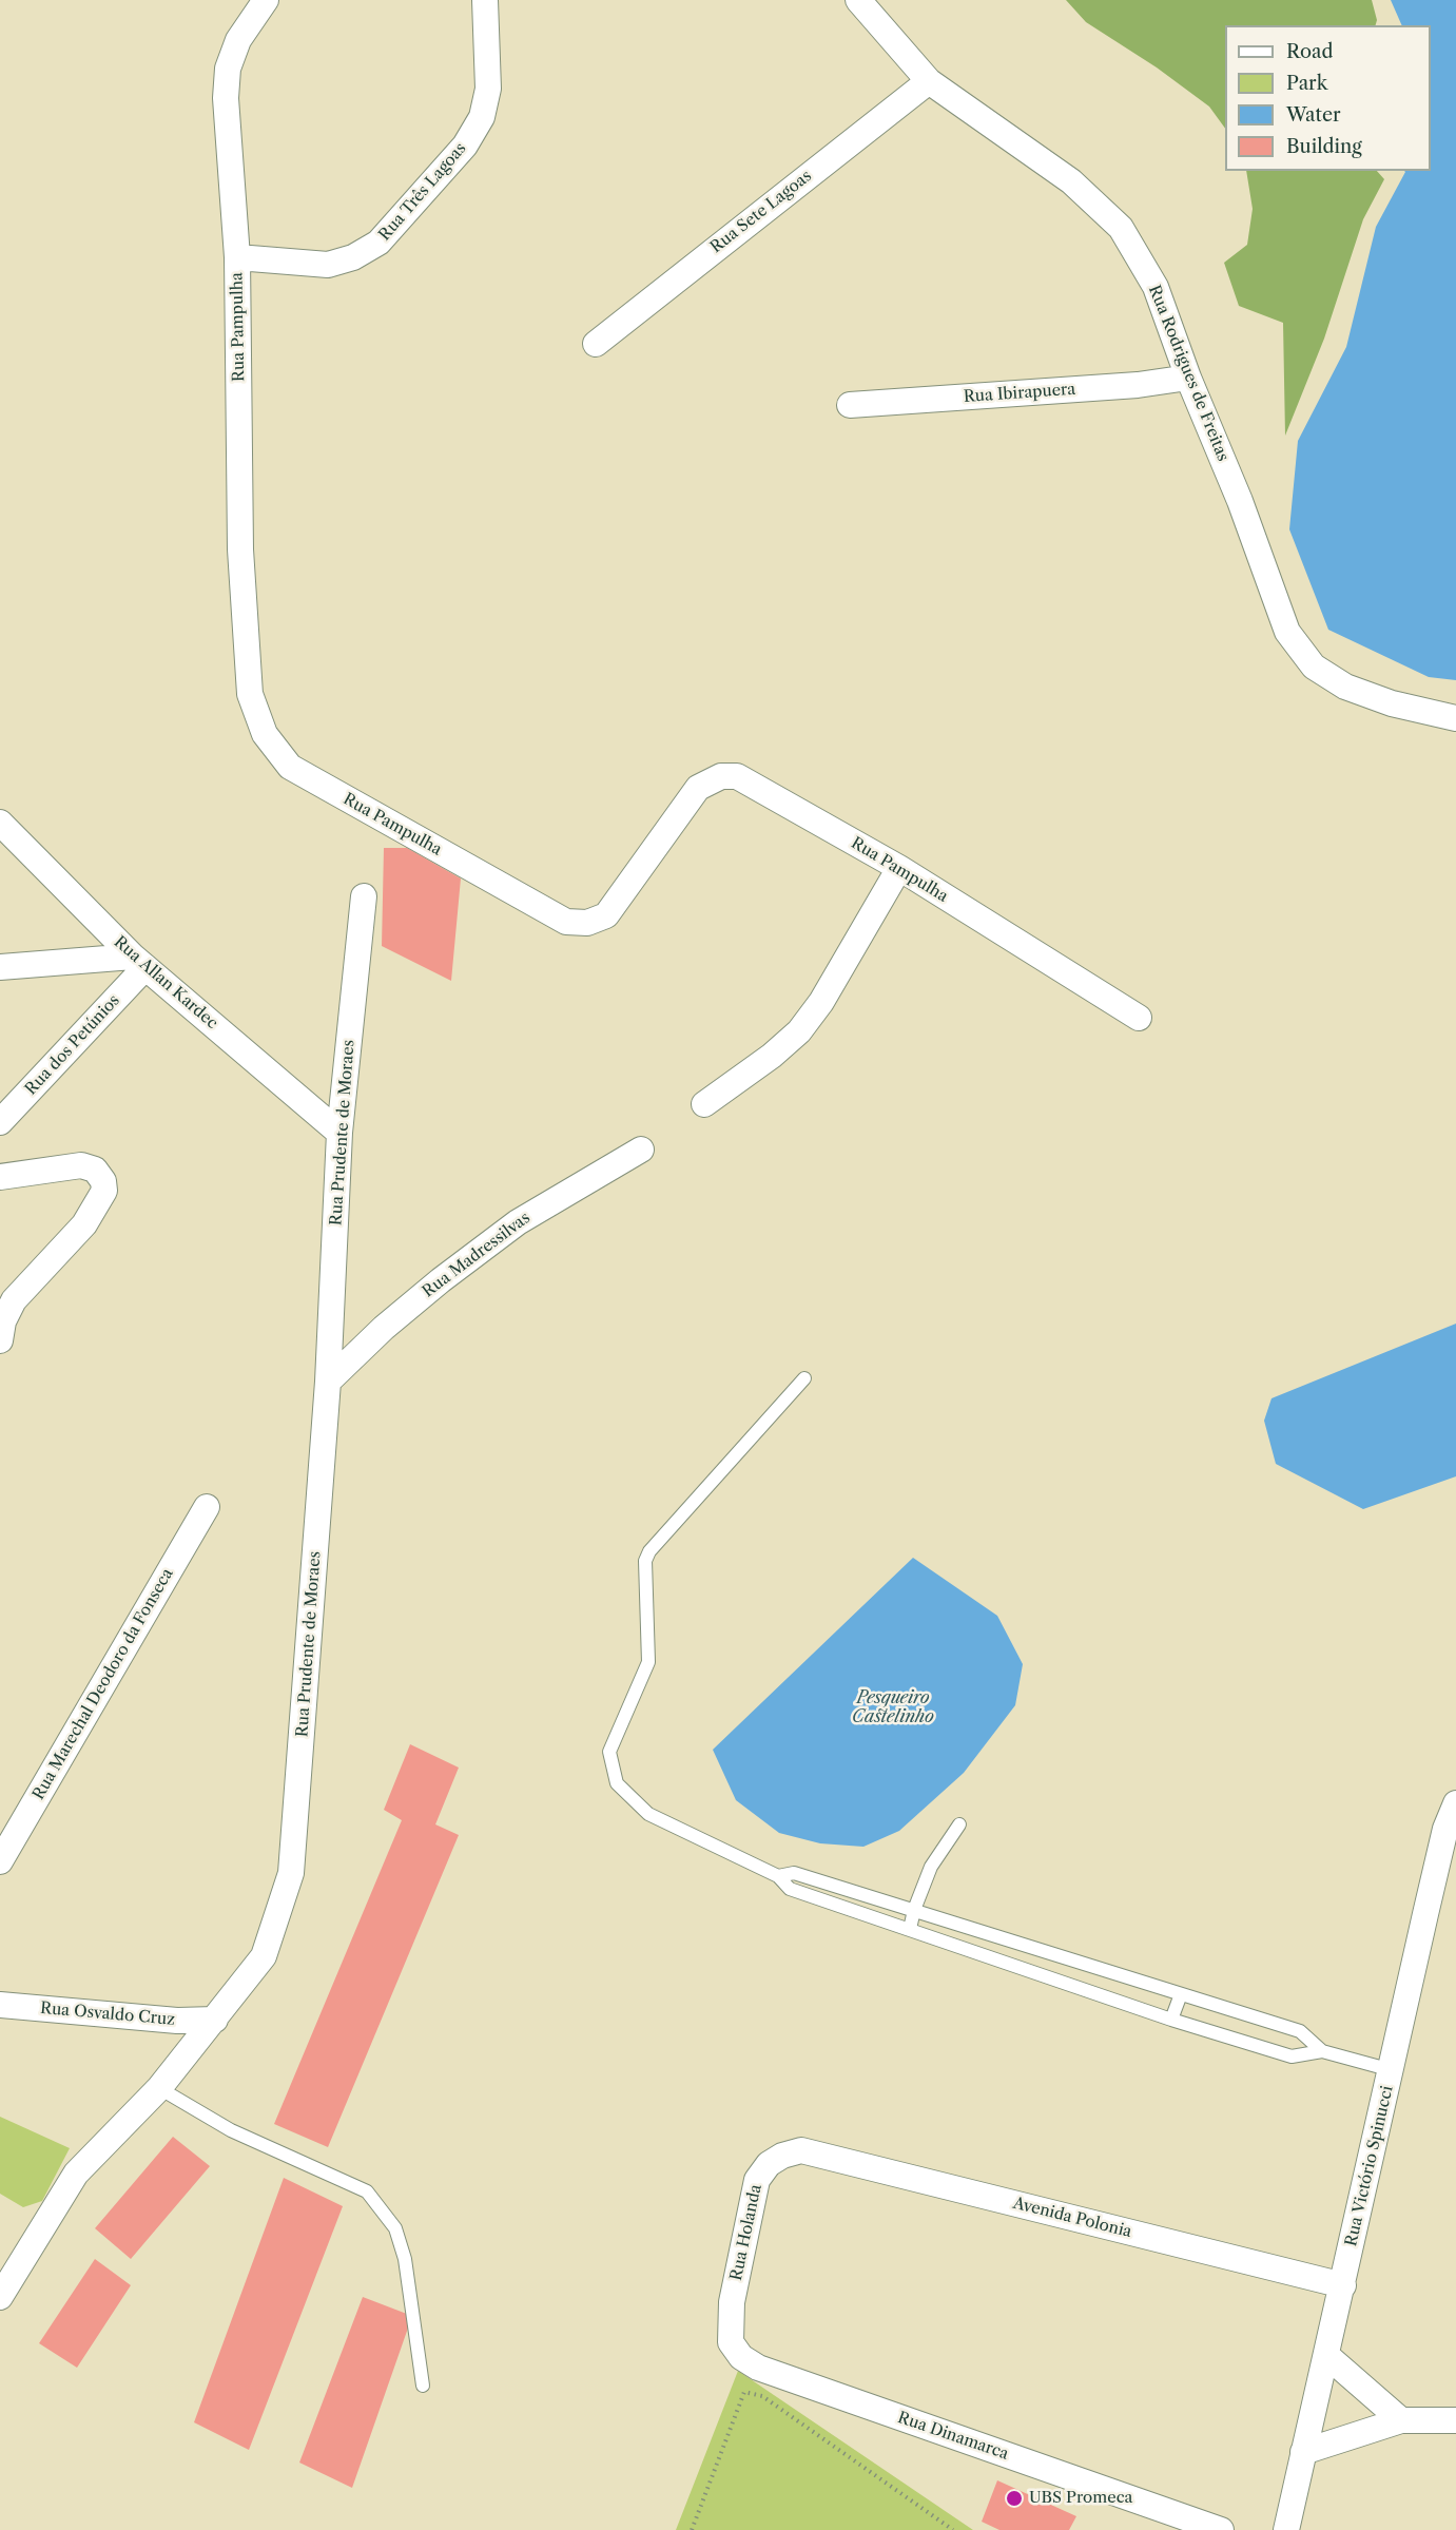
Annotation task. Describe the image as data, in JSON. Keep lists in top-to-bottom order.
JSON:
{
  "streets": {
    "street": [
      "Rua Três Lagoas",
      "Rua Sete Lagoas",
      "Rua Pampulha",
      "Rua Rodrigues de Freitas",
      "Rua Ibirapuera",
      "Rua Allan Kardec",
      "Rua dos Petúnios",
      "Rua Prudente de Moraes",
      "Rua Madressilvas",
      "Rua Marechal Deodoro da Fonseca",
      "Rua Osvaldo Cruz",
      "Rua Victório Spinucci",
      "Avenida Polonia",
      "Rua Holanda",
      "Rua Dinamarca"
    ]
  },
  "crossings": [
    ["Rua Três Lagoas", "Rua Pampulha"],
    ["Rua Sete Lagoas", "Rua Rodrigues de Freitas"],
    ["Rua Rodrigues de Freitas", "Rua Ibirapuera"],
    ["Rua Allan Kardec", "Rua dos Petúnios"],
    ["Rua Allan Kardec", "Rua Prudente de Moraes"],
    ["Rua Prudente de Moraes", "Rua Madressilvas"],
    ["Rua Prudente de Moraes", "Rua Osvaldo Cruz"],
    ["Rua Victório Spinucci", "Avenida Polonia"],
    ["Avenida Polonia", "Rua Holanda"],
    ["Rua Holanda", "Rua Dinamarca"]
  ],
  "water": ["Pesqueiro Castelinho"],
  "places": ["UBS Promeca"],
  "legend": [
    "Road",
    "Park",
    "Water",
    "Building"
  ]
}
